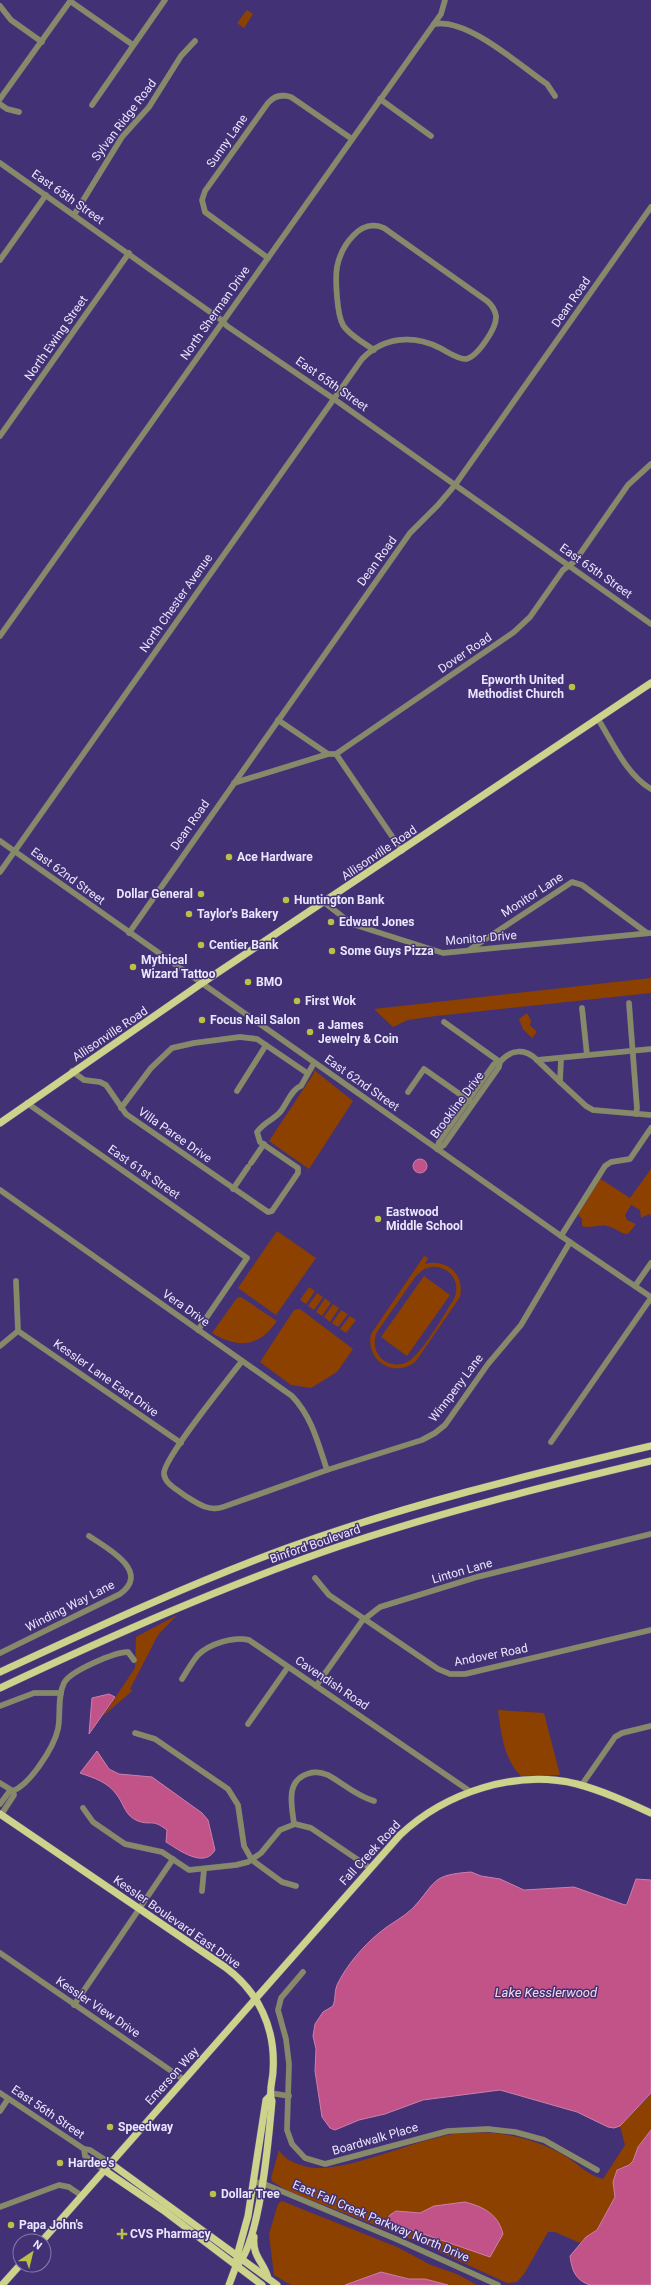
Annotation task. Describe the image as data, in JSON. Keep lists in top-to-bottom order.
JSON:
{
  "streets": {
    "main road": [
      "Allisonville Road",
      "Binford Boulevard",
      "Fall Creek Road",
      "Kessler Boulevard East Drive",
      "Emerson Way",
      "East 56th Street"
    ],
    "street": [
      "Sylvan Ridge Road",
      "Sunny Lane",
      "East 65th Street",
      "Dean Road",
      "North Sherman Drive",
      "North Ewing Street",
      "North Chester Avenue",
      "Dover Road",
      "East 62nd Street",
      "Monitor Lane",
      "Monitor Drive",
      "Brookline Drive",
      "Villa Paree Drive",
      "East 61st Street",
      "Vera Drive",
      "Kessler Lane East Drive",
      "Winnpeny Lane",
      "Linton Lane",
      "Winding Way Lane",
      "Andover Road",
      "Cavendish Road",
      "Kessler View Drive",
      "Boardwalk Place",
      "East Fall Creek Parkway North Drive"
    ]
  },
  "crossings": [
    ["Sylvan Ridge Road", "East 65th Street"],
    ["Sunny Lane", "North Sherman Drive"],
    ["East 65th Street", "Dean Road"],
    ["East 65th Street", "North Sherman Drive"],
    ["East 65th Street", "North Ewing Street"],
    ["East 65th Street", "North Chester Avenue"],
    ["East 65th Street", "Dover Road"],
    ["Dean Road", "East 62nd Street"],
    ["North Chester Avenue", "East 62nd Street"],
    ["Allisonville Road", "East 62nd Street"],
    ["Allisonville Road", "Monitor Drive"],
    ["Allisonville Road", "Villa Paree Drive"],
    ["Allisonville Road", "East 61st Street"],
    ["East 62nd Street", "Brookline Drive"],
    ["East 62nd Street", "Winnpeny Lane"],
    ["Monitor Lane", "Monitor Drive"],
    ["East 61st Street", "Vera Drive"],
    ["Vera Drive", "Winnpeny Lane"],
    ["Kessler Lane East Drive", "Winnpeny Lane"],
    ["Linton Lane", "Andover Road"],
    ["Linton Lane", "Cavendish Road"],
    ["Cavendish Road", "Fall Creek Road"],
    ["Fall Creek Road", "Kessler Boulevard East Drive"],
    ["Fall Creek Road", "Emerson Way"],
    ["Kessler Boulevard East Drive", "Emerson Way"],
    ["Kessler Boulevard East Drive", "East 56th Street"],
    ["Kessler Boulevard East Drive", "East Fall Creek Parkway North Drive"],
    ["Kessler View Drive", "Emerson Way"],
    ["Emerson Way", "East 56th Street"]
  ],
  "water": ["Lake Kesslerwood"],
  "places": {
    "other": [
      "Epworth United Methodist Church",
      "Ace Hardware",
      "Dollar General",
      "Huntington Bank",
      "Taylor's Bakery",
      "Edward Jones",
      "Centier Bank",
      "Some Guys Pizza",
      "Mythical Wizard Tattoo",
      "BMO",
      "First Wok",
      "Focus Nail Salon",
      "a James Jewelry & Coin",
      "Eastwood Middle School",
      "Speedway",
      "Hardee's",
      "Dollar Tree",
      "Papa John's"
    ],
    "health": ["CVS Pharmacy"]
  },
  "north": "top right"
}
